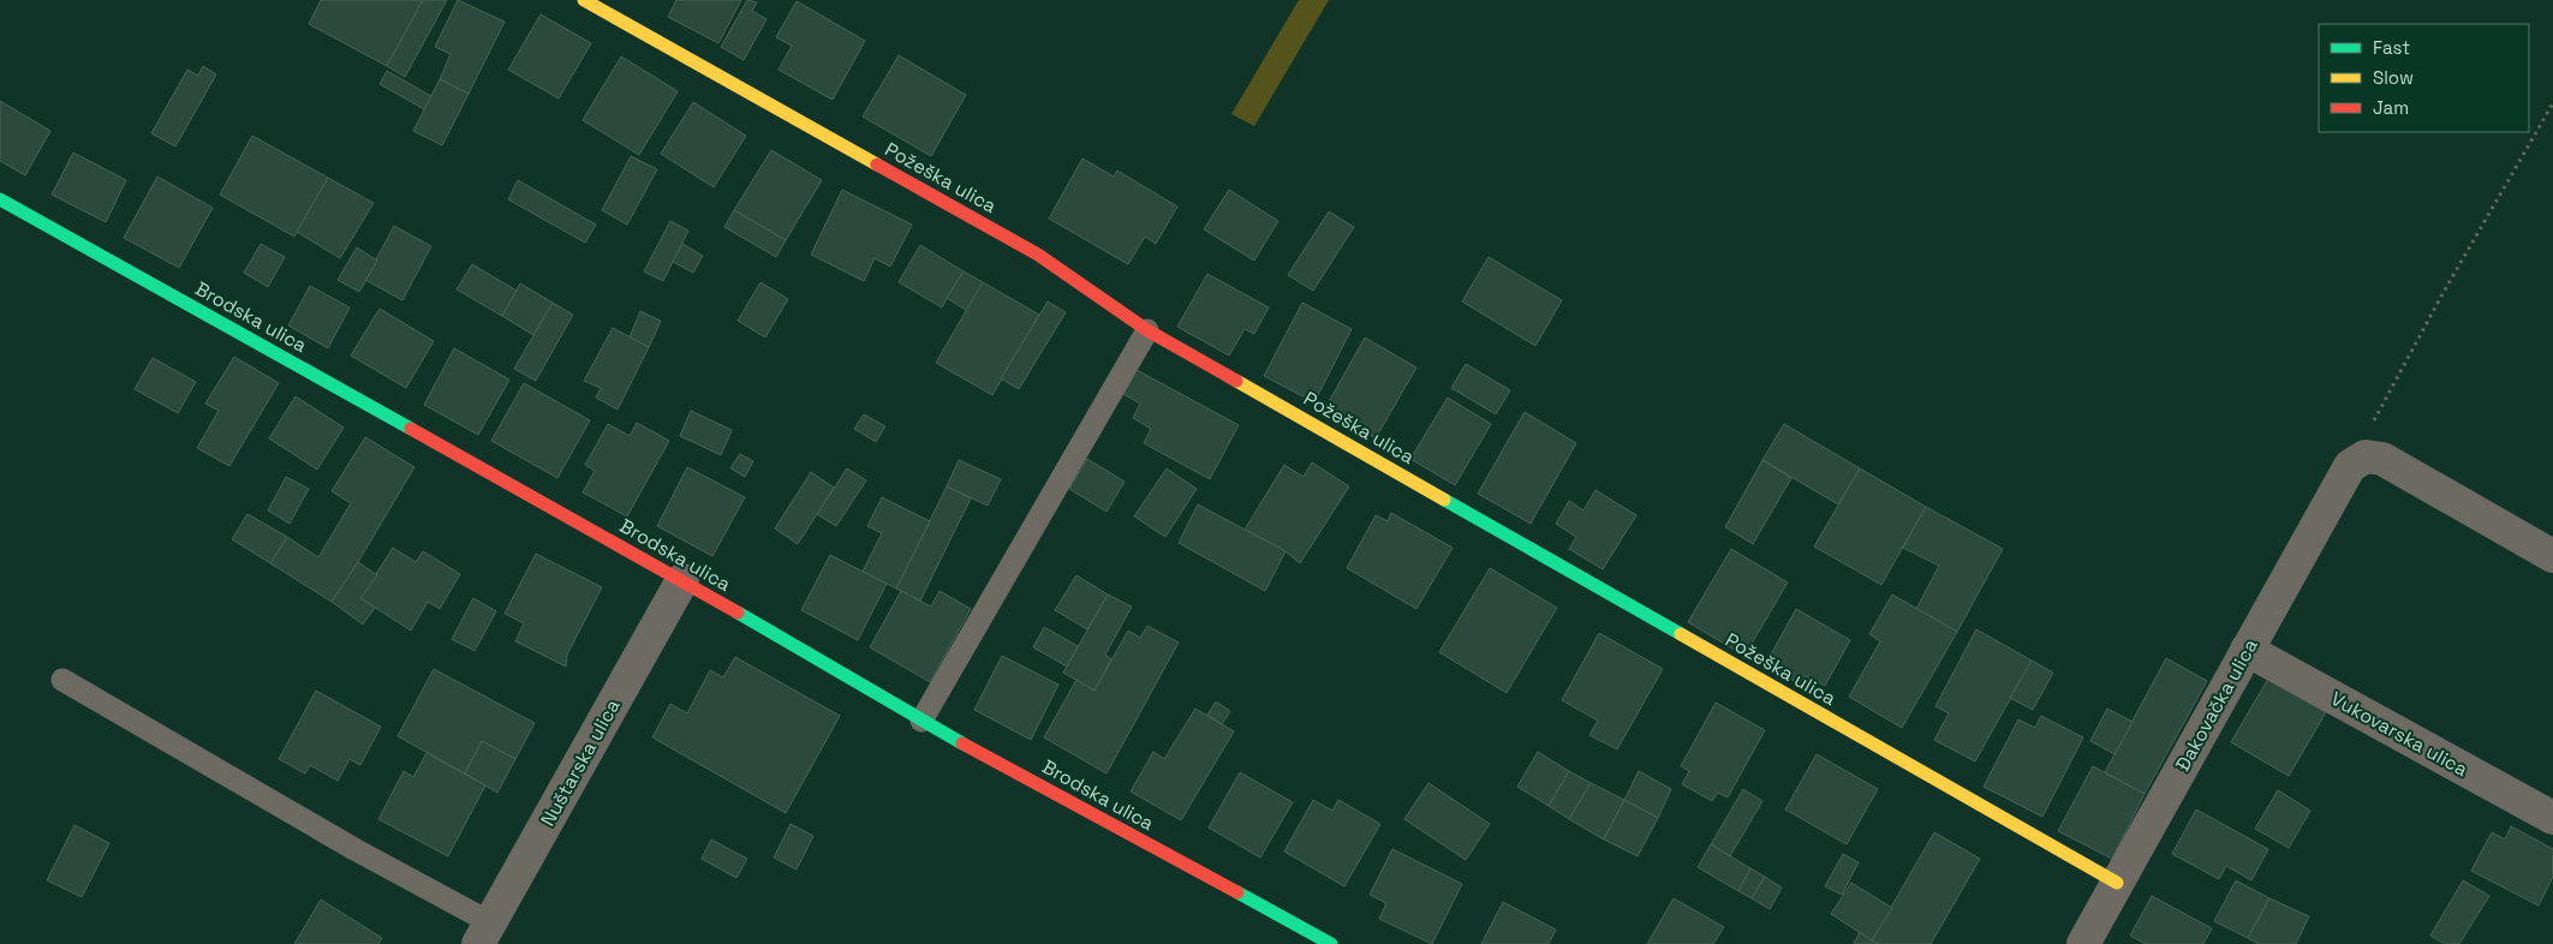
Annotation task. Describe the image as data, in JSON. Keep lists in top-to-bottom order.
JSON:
{
  "streets": {
    "street": [
      "Požeška ulica",
      "Brodska ulica",
      "Đakovačka ulica",
      "Vukovarska ulica",
      "Nuštarska ulica"
    ]
  },
  "crossings": [
    ["Požeška ulica", "Đakovačka ulica"],
    ["Brodska ulica", "Nuštarska ulica"],
    ["Đakovačka ulica", "Vukovarska ulica"]
  ],
  "legend": ["Fast", "Slow", "Jam"]
}
